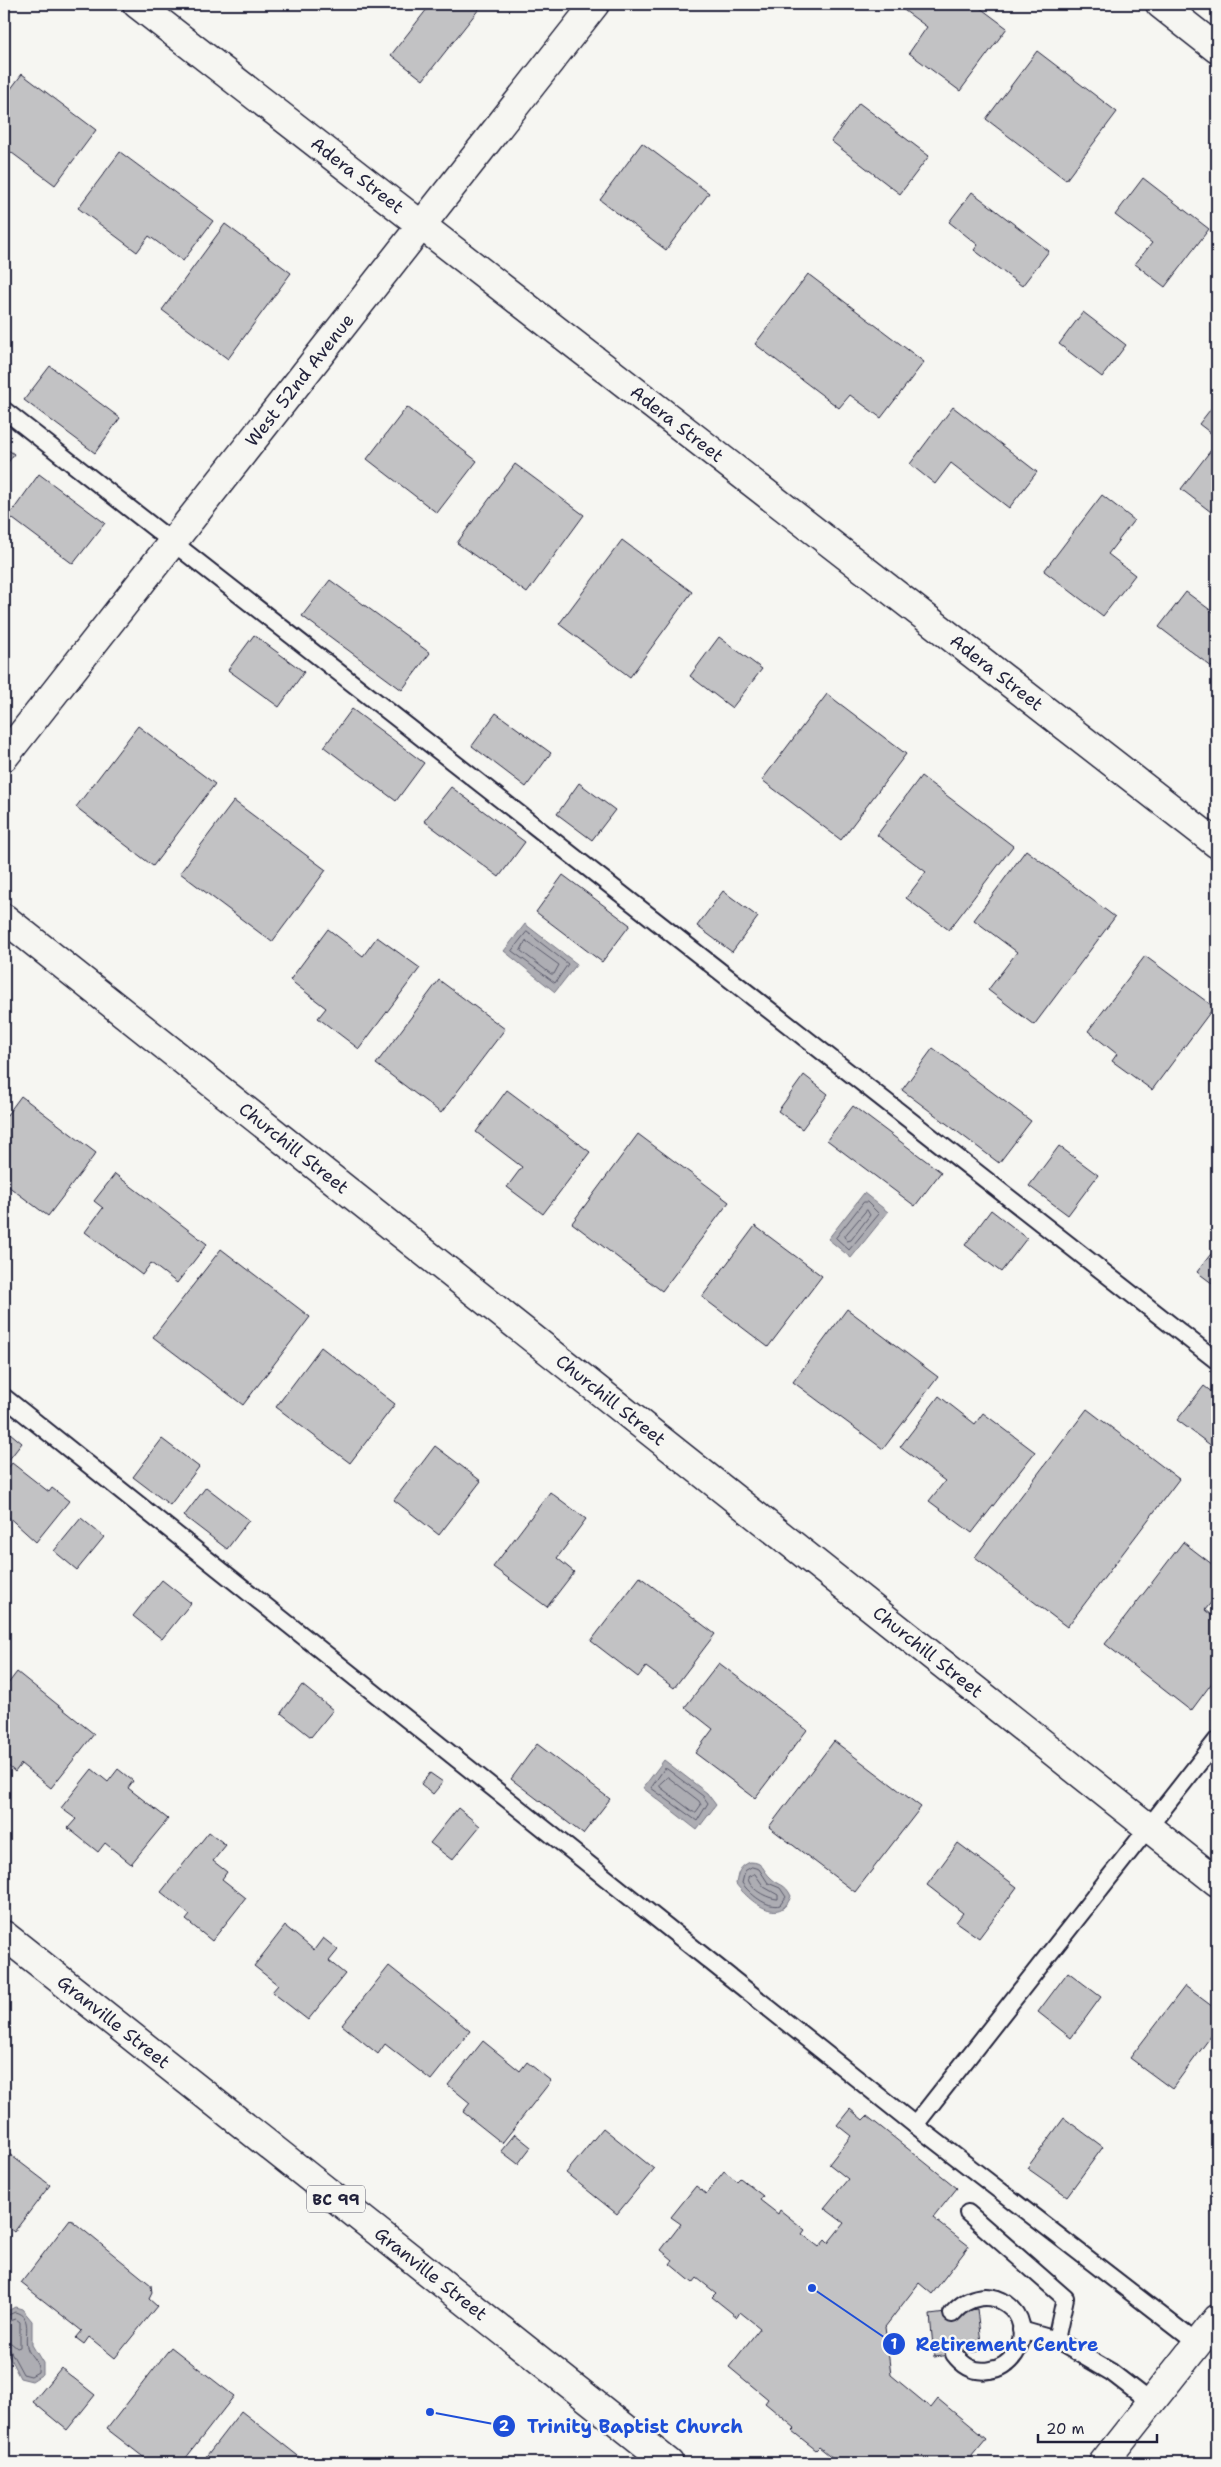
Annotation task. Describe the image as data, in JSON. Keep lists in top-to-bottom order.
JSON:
{
  "streets": {
    "main road": [
      "Adera Street",
      "West 52nd Avenue",
      "Churchill Street",
      "Granville Street",
      "BC 99"
    ]
  },
  "crossings": [
    ["Adera Street", "West 52nd Avenue"]
  ],
  "places": ["Retirement Centre", "Trinity Baptist Church"],
  "scale_bar": "20 m"
}
